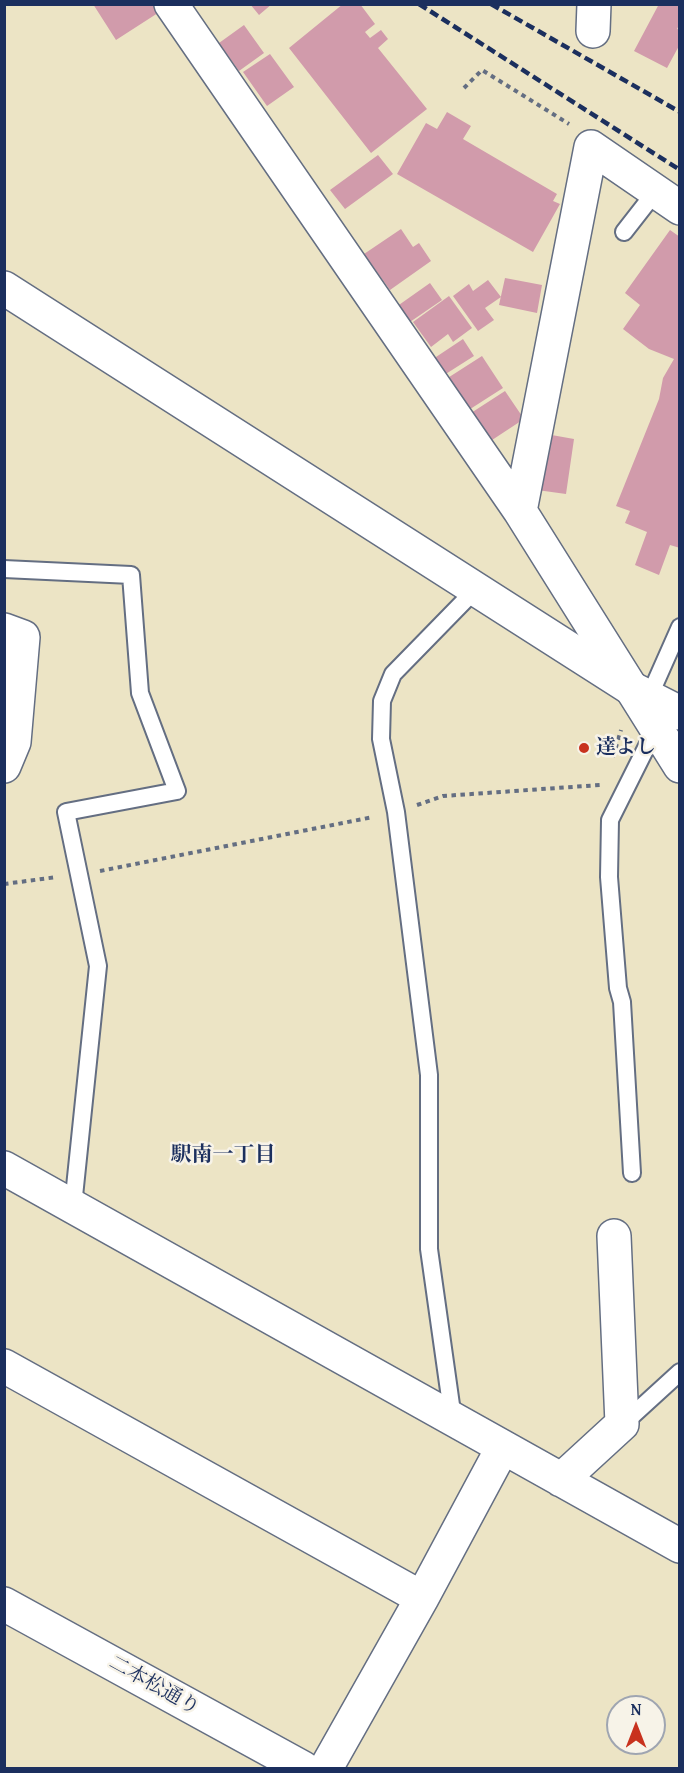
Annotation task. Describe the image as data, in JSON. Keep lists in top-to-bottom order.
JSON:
{
  "streets": {
    "street": ["二本松通り"]
  },
  "districts": ["駅南一丁目"],
  "places": ["達よし"],
  "north": "top"
}
